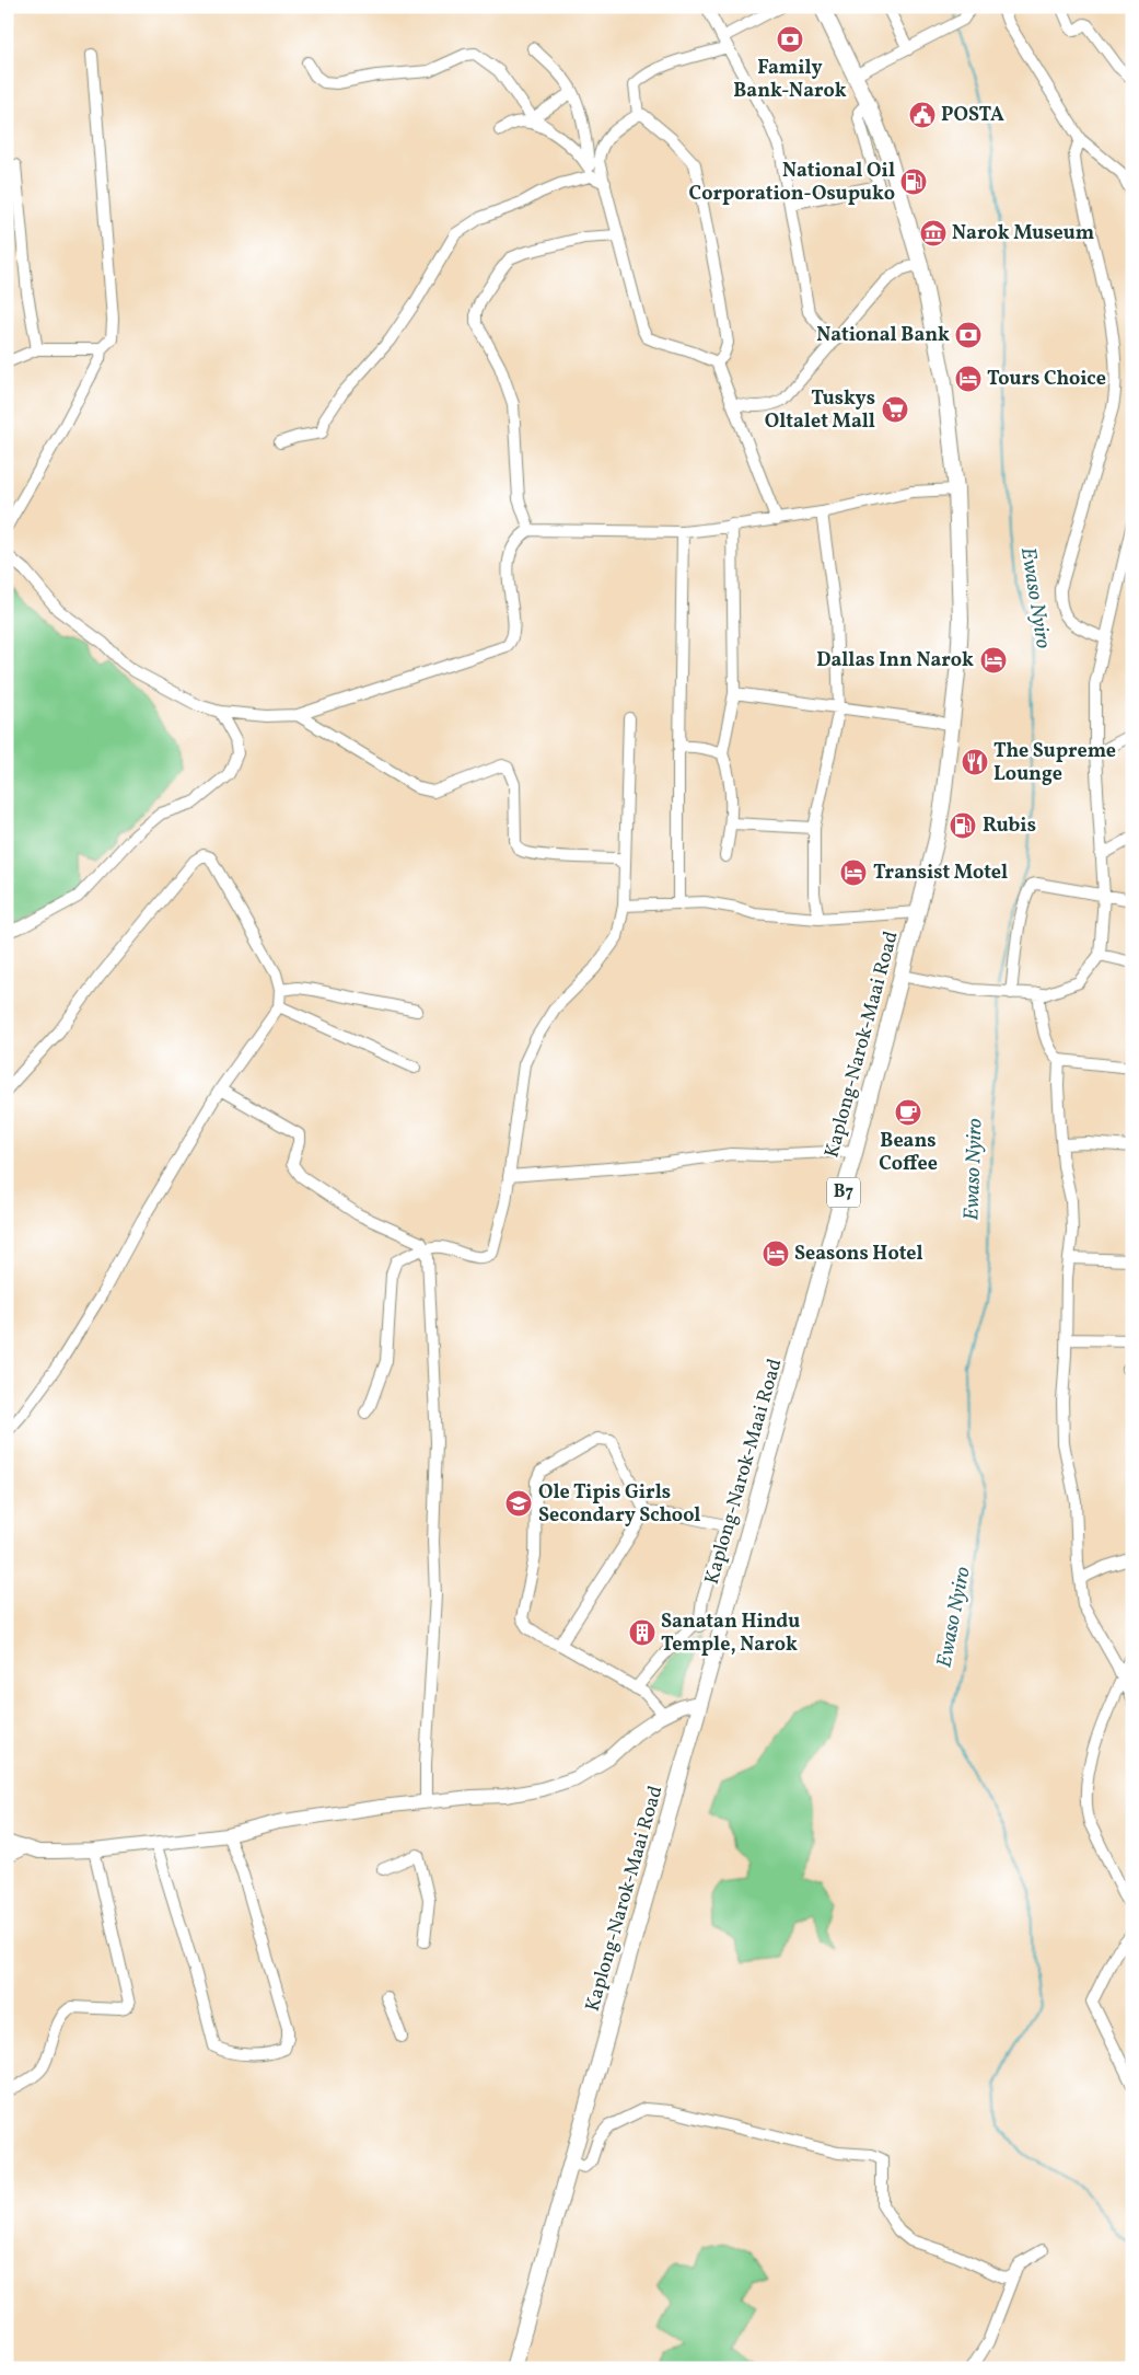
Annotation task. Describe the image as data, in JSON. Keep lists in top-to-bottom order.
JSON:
{
  "streets": {
    "highway": ["Kaplong-Narok-Maai Road", "B7"]
  },
  "water": ["Ewaso Nyiro"],
  "places": {
    "bank": ["Family Bank-Narok", "National Bank"],
    "public building": ["POSTA"],
    "fuel station": ["National Oil Corporation-Osupuko", "Rubis"],
    "museum": ["Narok Museum"],
    "hotel": [
      "Tours Choice",
      "Dallas Inn Narok",
      "Transist Motel",
      "Seasons Hotel"
    ],
    "supermarket": ["Tuskys Oltalet Mall"],
    "restaurant": ["The Supreme Lounge"],
    "cafe": ["Beans Coffee"],
    "school or university": ["Ole Tipis Girls Secondary School"],
    "building": ["Sanatan Hindu Temple, Narok"]
  }
}
